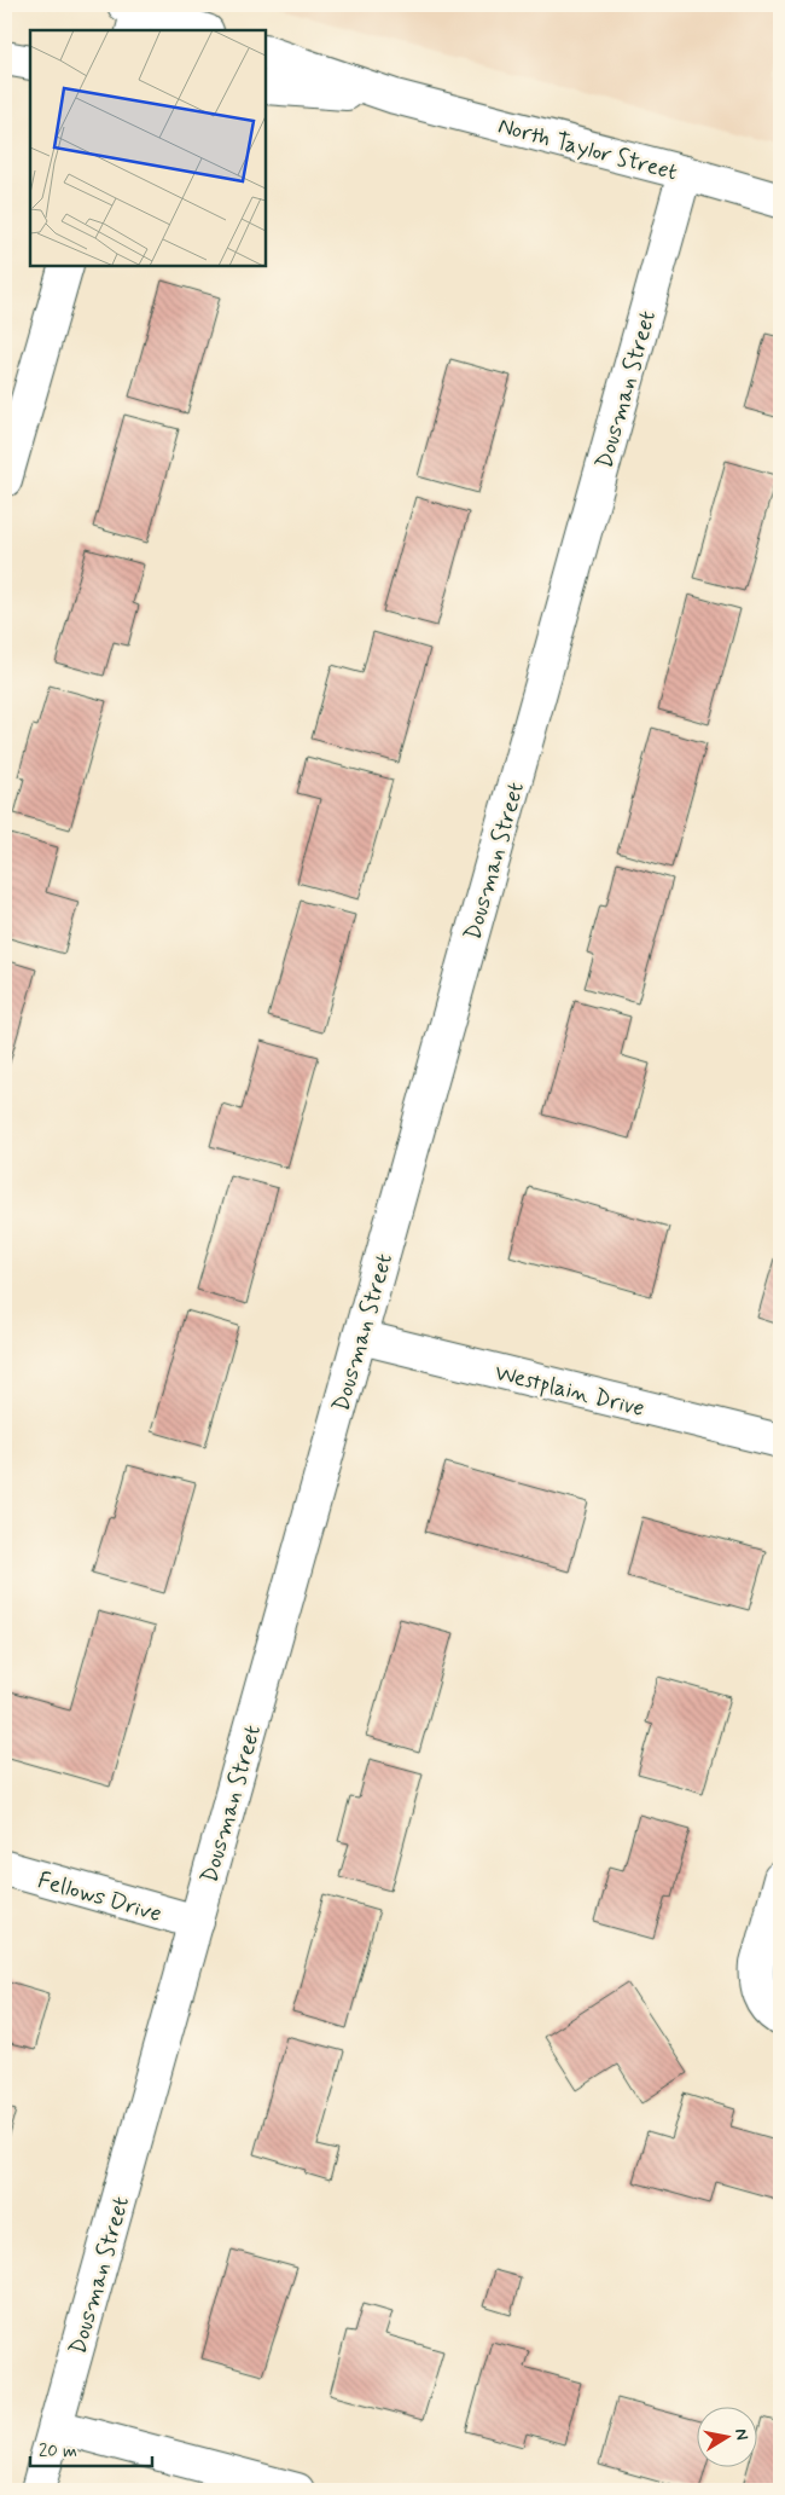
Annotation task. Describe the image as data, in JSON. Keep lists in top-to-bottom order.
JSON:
{
  "streets": {
    "street": [
      "North Taylor Street",
      "Dousman Street",
      "Westplain Drive",
      "Fellows Drive"
    ]
  },
  "crossings": [
    ["North Taylor Street", "Dousman Street"],
    ["Dousman Street", "Westplain Drive"],
    ["Dousman Street", "Fellows Drive"]
  ],
  "scale_bar": "20 m",
  "north": "right"
}
